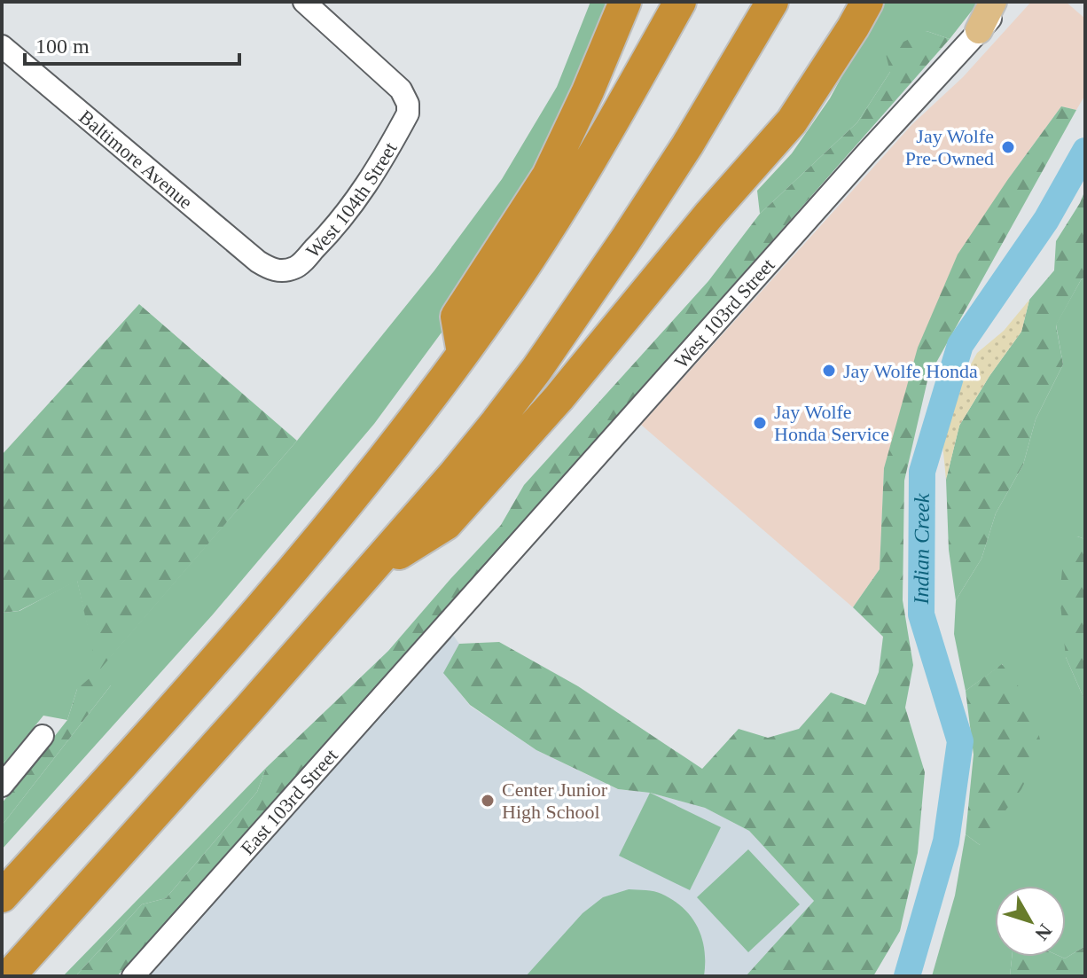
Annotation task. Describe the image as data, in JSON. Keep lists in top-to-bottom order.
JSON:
{
  "streets": {
    "street": [
      "Baltimore Avenue",
      "West 104th Street",
      "West 103rd Street",
      "East 103rd Street"
    ]
  },
  "crossings": [
    ["Baltimore Avenue", "West 104th Street"],
    ["West 103rd Street", "East 103rd Street"]
  ],
  "water": ["Indian Creek"],
  "places": [
    "Jay Wolfe Pre-Owned",
    "Jay Wolfe Honda",
    "Jay Wolfe Honda Service",
    "Center Junior High School"
  ],
  "scale_bar": "100 m",
  "north": "bottom right"
}
